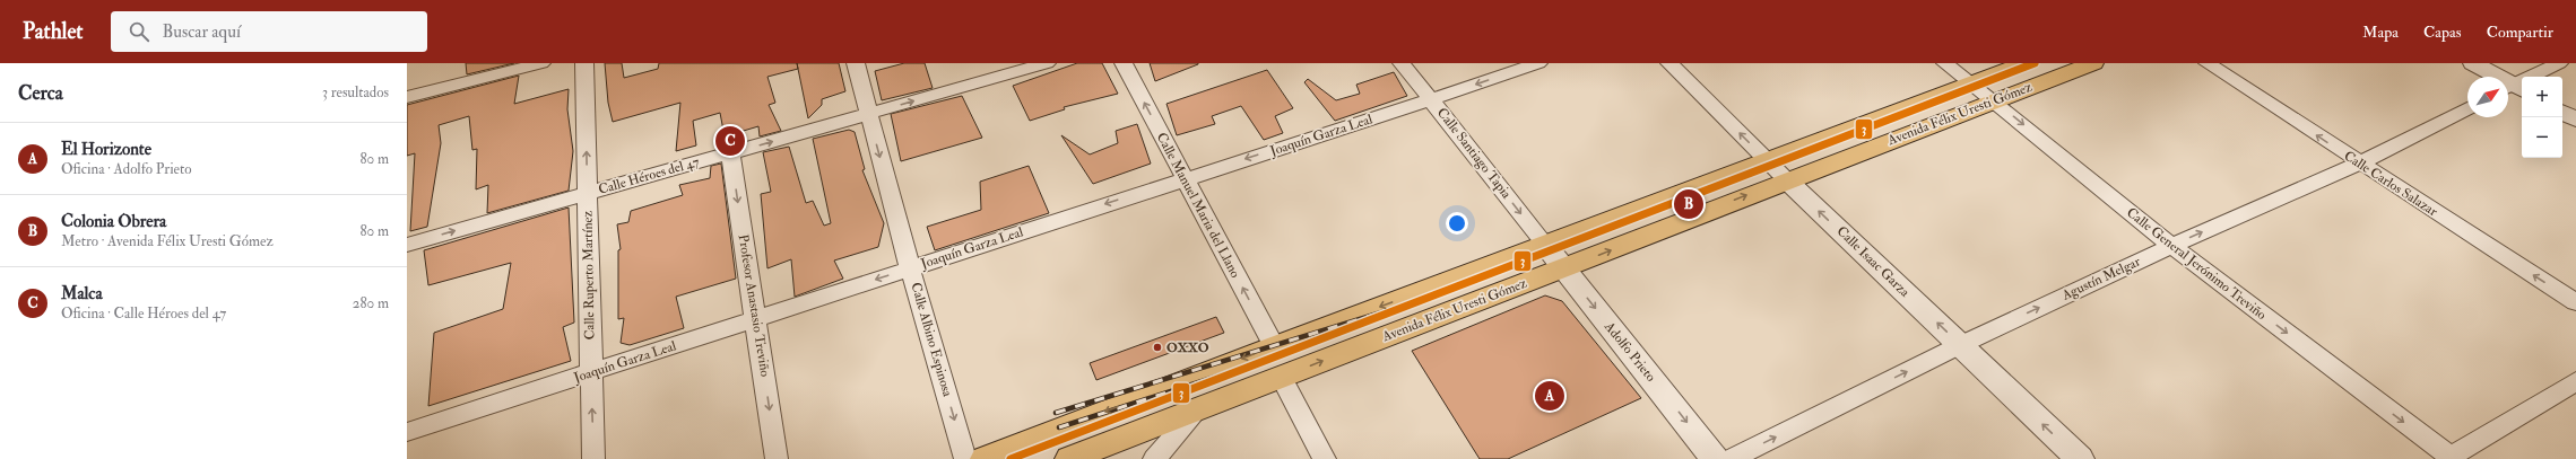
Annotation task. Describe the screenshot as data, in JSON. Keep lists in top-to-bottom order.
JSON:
{
  "streets": {
    "main road": ["Avenida Félix Uresti Gómez"],
    "street": [
      "Joaquín Garza Leal",
      "Calle Santiago Tapia",
      "Calle Héroes del 47",
      "Calle Carlos Salazar",
      "Calle Manuel Maria del Llano",
      "Calle Isaac Garza",
      "Calle General Jerónimo Treviño",
      "Calle Ruperto Martínez",
      "Agustín Melgar",
      "Profesor Anastasio Treviño",
      "Calle Albino Espinosa",
      "Adolfo Prieto"
    ]
  },
  "crossings": [
    ["Avenida Félix Uresti Gómez", "Calle Santiago Tapia"],
    ["Avenida Félix Uresti Gómez", "Calle Manuel Maria del Llano"],
    ["Avenida Félix Uresti Gómez", "Calle Isaac Garza"],
    ["Avenida Félix Uresti Gómez", "Calle General Jerónimo Treviño"],
    ["Avenida Félix Uresti Gómez", "Adolfo Prieto"],
    ["Joaquín Garza Leal", "Calle Santiago Tapia"],
    ["Joaquín Garza Leal", "Calle Manuel Maria del Llano"],
    ["Joaquín Garza Leal", "Calle Ruperto Martínez"],
    ["Joaquín Garza Leal", "Profesor Anastasio Treviño"],
    ["Joaquín Garza Leal", "Calle Albino Espinosa"],
    ["Calle Santiago Tapia", "Adolfo Prieto"],
    ["Calle Héroes del 47", "Calle Ruperto Martínez"],
    ["Calle Héroes del 47", "Profesor Anastasio Treviño"],
    ["Calle Héroes del 47", "Calle Albino Espinosa"],
    ["Calle Carlos Salazar", "Agustín Melgar"],
    ["Calle Isaac Garza", "Agustín Melgar"],
    ["Calle General Jerónimo Treviño", "Agustín Melgar"]
  ],
  "one_way": [
    "Joaquín Garza Leal",
    "Calle Santiago Tapia",
    "Calle Héroes del 47",
    "Calle Carlos Salazar",
    "Calle Manuel Maria del Llano",
    "Calle Isaac Garza",
    "Calle General Jerónimo Treviño",
    "Calle Ruperto Martínez",
    "Agustín Melgar",
    "Profesor Anastasio Treviño",
    "Calle Albino Espinosa",
    "Adolfo Prieto"
  ],
  "places": ["OXXO"],
  "lines": ["metro line 3"],
  "north": "top right",
  "page": {
    "header": "Pathlet",
    "search": "Buscar aquí",
    "nav": ["Mapa", "Capas", "Compartir"],
    "heading": ["Cerca", "3 resultados"],
    "map_buttons": ["+", "−"],
    "list": [
      {
        "mark": "A",
        "name": "El Horizonte",
        "note": "Oficina · Adolfo Prieto",
        "value": "80 m"
      },
      {
        "mark": "B",
        "name": "Colonia Obrera",
        "note": "Metro · Avenida Félix Uresti Gómez",
        "value": "80 m"
      },
      {
        "mark": "C",
        "name": "Malca",
        "note": "Oficina · Calle Héroes del 47",
        "value": "280 m"
      }
    ],
    "pins": ["C", "B", "A"]
  }
}
